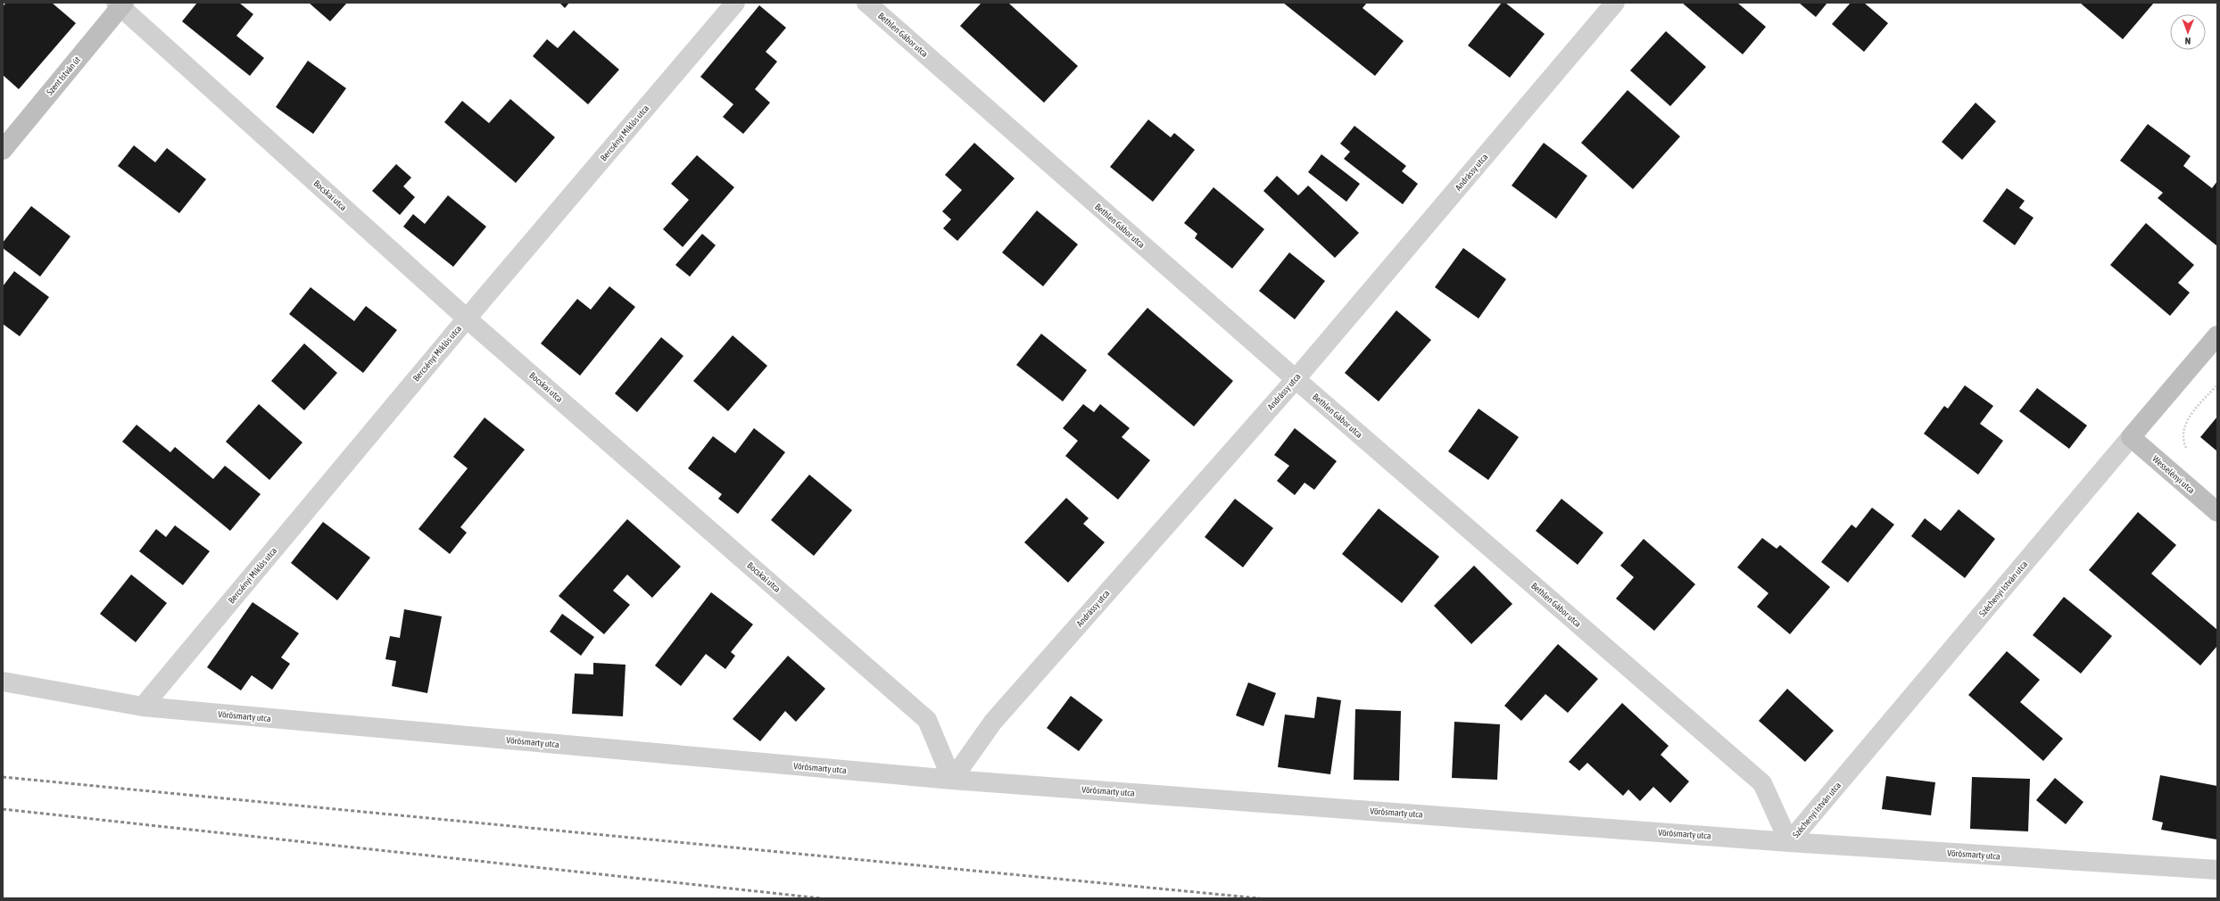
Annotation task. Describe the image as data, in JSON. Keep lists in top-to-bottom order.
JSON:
{
  "streets": {
    "street": [
      "Bethlen Gábor utca",
      "Szent István út",
      "Bercsényi Miklós utca",
      "Andrássy utca",
      "Bocskai utca",
      "Wesselényi utca",
      "Széchenyi István utca",
      "Vörösmarty utca"
    ]
  },
  "crossings": [
    ["Bethlen Gábor utca", "Andrássy utca"],
    ["Bethlen Gábor utca", "Széchenyi István utca"],
    ["Bethlen Gábor utca", "Vörösmarty utca"],
    ["Szent István út", "Bocskai utca"],
    ["Bercsényi Miklós utca", "Bocskai utca"],
    ["Bercsényi Miklós utca", "Vörösmarty utca"],
    ["Andrássy utca", "Bocskai utca"],
    ["Andrássy utca", "Vörösmarty utca"],
    ["Bocskai utca", "Vörösmarty utca"],
    ["Wesselényi utca", "Széchenyi István utca"],
    ["Széchenyi István utca", "Vörösmarty utca"]
  ],
  "north": "bottom"
}
